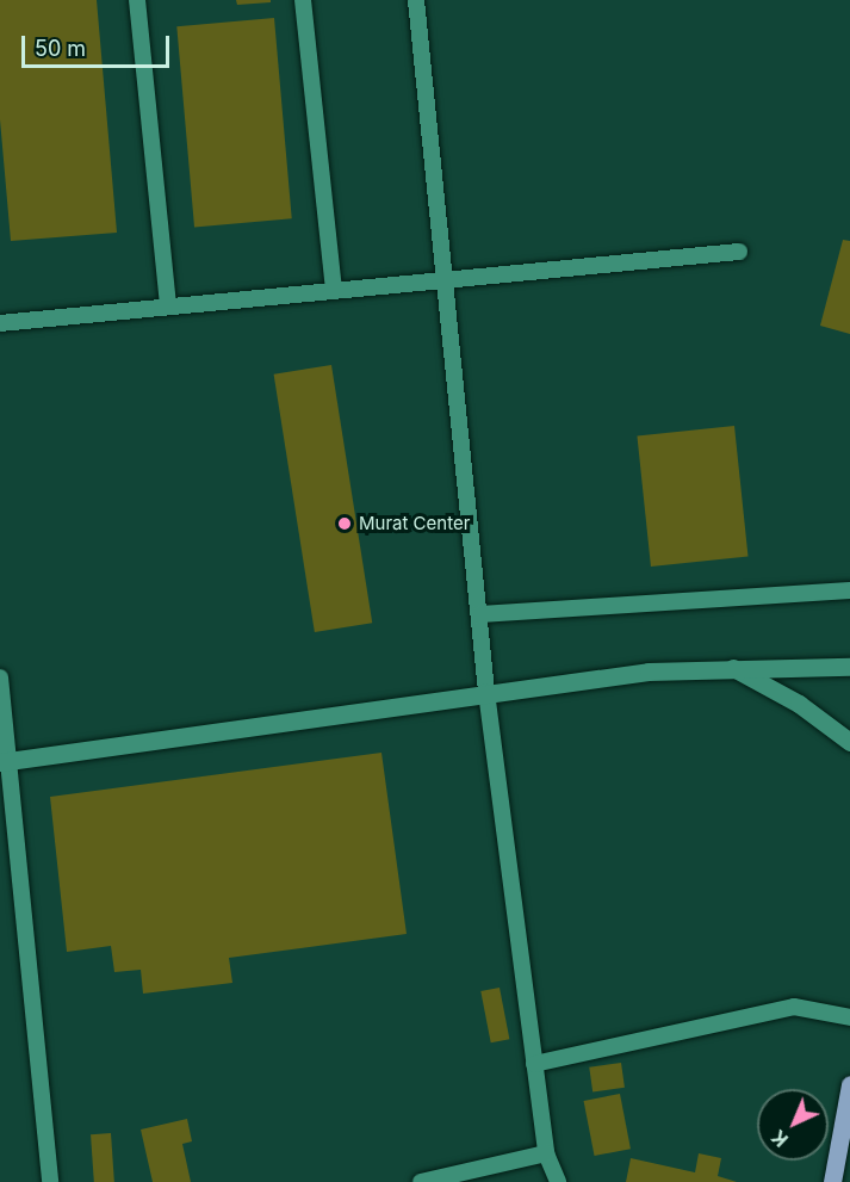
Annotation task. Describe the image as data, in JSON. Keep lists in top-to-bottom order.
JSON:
{
  "places": ["Murat Center"],
  "scale_bar": "50 m",
  "north": "bottom left"
}
